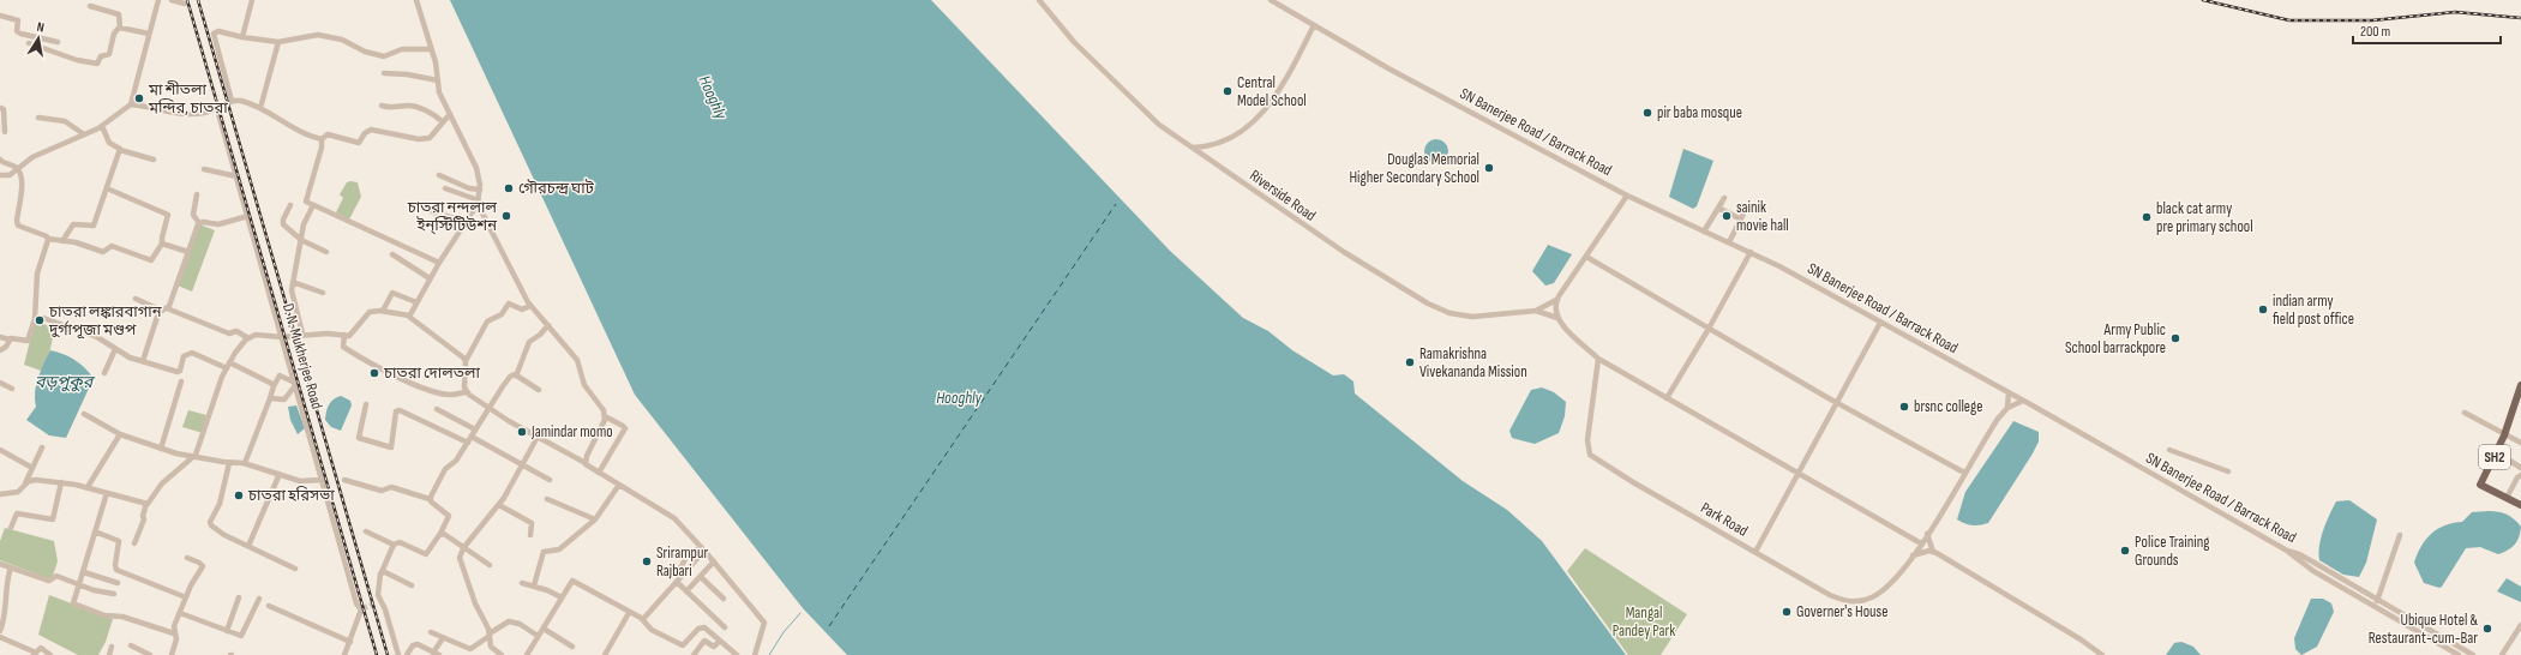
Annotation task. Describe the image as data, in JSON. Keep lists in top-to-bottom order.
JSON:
{
  "streets": {
    "main road": ["SH2"],
    "street": [
      "SN Banerjee Road / Barrack Road",
      "Riverside Road",
      "D. N. Mukherjee Road",
      "Park Road"
    ]
  },
  "crossings": [
    ["SN Banerjee Road / Barrack Road", "Park Road"]
  ],
  "water": ["Hooghly", "বড়পুকুর"],
  "parks": ["Mangal Pandey Park"],
  "places": [
    "Central Model School",
    "মা শীতলা মন্দির, চাতরা",
    "pir baba mosque",
    "Douglas Memorial Higher Secondary School",
    "গৌরচন্দ্র ঘাট",
    "চাতরা নন্দলাল ইন্‌স্টিটিউশন",
    "sainik movie hall",
    "black cat army pre primary school",
    "indian army field post office",
    "চাতরা লঙ্কারবাগান দুর্গাপূজা মণ্ডপ",
    "Army Public School barrackpore",
    "Ramakrishna Vivekananda Mission",
    "চাতরা দোলতলা",
    "brsnc college",
    "Jamindar momo",
    "চাতরা হরিসভা",
    "Police Training Grounds",
    "Srirampur Rajbari",
    "Governer's House",
    "Ubique Hotel & Restaurant-cum-Bar"
  ],
  "scale_bar": "200 m",
  "north": "top"
}
